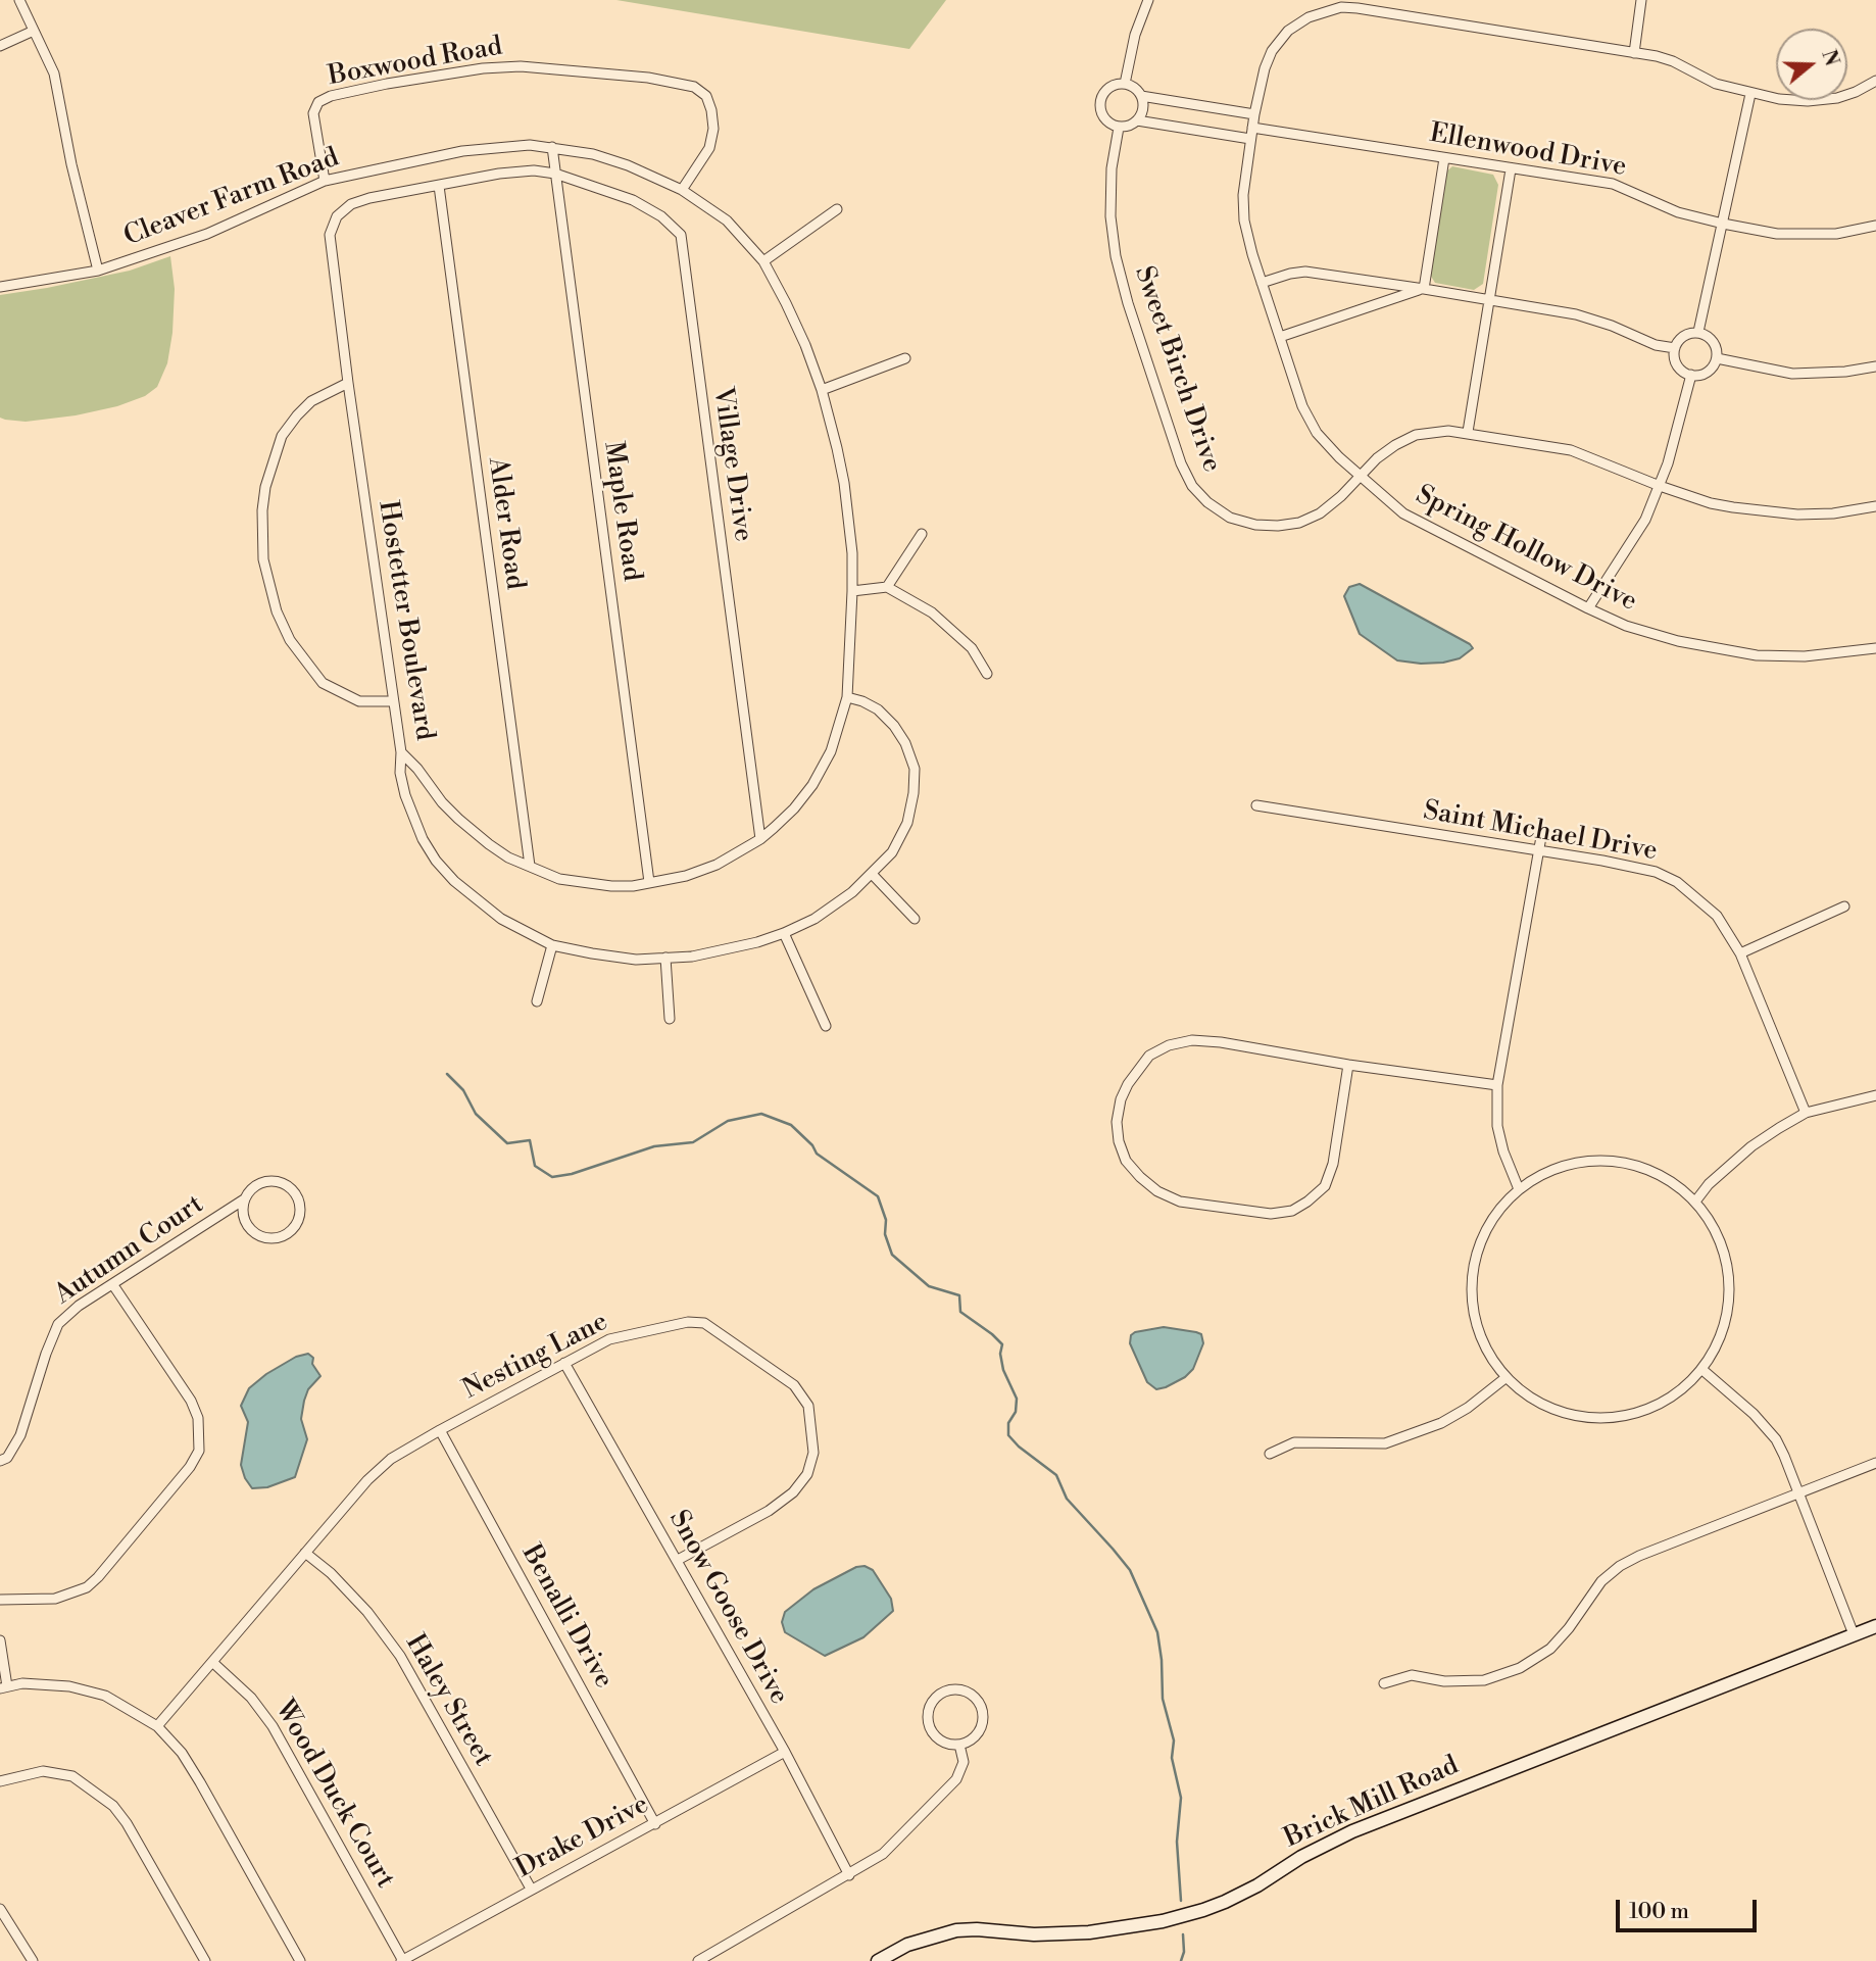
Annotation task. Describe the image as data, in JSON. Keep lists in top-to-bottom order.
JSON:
{
  "streets": {
    "street": [
      "Boxwood Road",
      "Ellenwood Drive",
      "Cleaver Farm Road",
      "Sweet Birch Drive",
      "Village Drive",
      "Maple Road",
      "Alder Road",
      "Spring Hollow Drive",
      "Hostetter Boulevard",
      "Saint Michael Drive",
      "Autumn Court",
      "Nesting Lane",
      "Snow Goose Drive",
      "Benalli Drive",
      "Haley Street",
      "Wood Duck Court",
      "Brick Mill Road",
      "Drake Drive"
    ]
  },
  "crossings": [
    ["Boxwood Road", "Cleaver Farm Road"],
    ["Ellenwood Drive", "Spring Hollow Drive"],
    ["Cleaver Farm Road", "Maple Road"],
    ["Cleaver Farm Road", "Alder Road"],
    ["Cleaver Farm Road", "Hostetter Boulevard"],
    ["Sweet Birch Drive", "Spring Hollow Drive"],
    ["Village Drive", "Maple Road"],
    ["Village Drive", "Hostetter Boulevard"],
    ["Maple Road", "Hostetter Boulevard"],
    ["Alder Road", "Hostetter Boulevard"],
    ["Nesting Lane", "Snow Goose Drive"],
    ["Nesting Lane", "Benalli Drive"],
    ["Nesting Lane", "Haley Street"],
    ["Nesting Lane", "Wood Duck Court"],
    ["Snow Goose Drive", "Drake Drive"],
    ["Benalli Drive", "Drake Drive"],
    ["Haley Street", "Drake Drive"],
    ["Wood Duck Court", "Drake Drive"]
  ],
  "scale_bar": "100 m",
  "north": "right"
}
